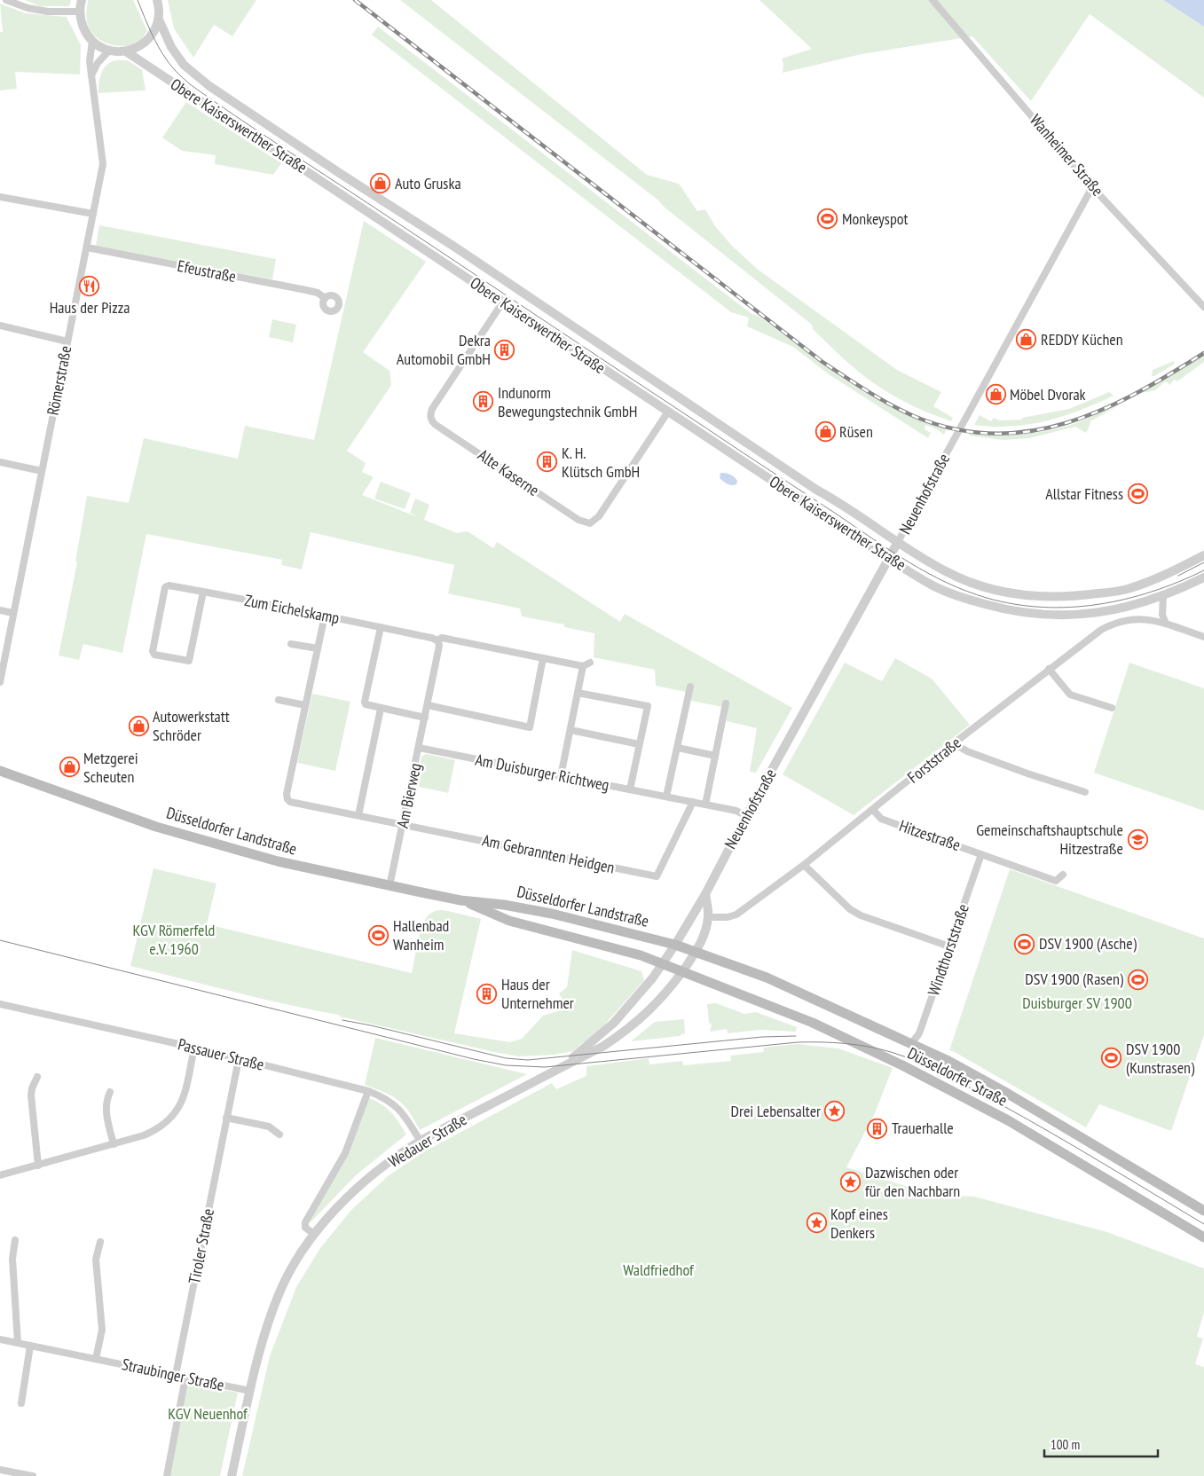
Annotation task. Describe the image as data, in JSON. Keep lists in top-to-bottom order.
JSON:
{
  "streets": {
    "main road": ["Düsseldorfer Landstraße", "Düsseldorfer Straße"],
    "street": [
      "Obere Kaiserswerther Straße",
      "Wanheimer Straße",
      "Efeustraße",
      "Römerstraße",
      "Alte Kaserne",
      "Neuenhofstraße",
      "Zum Eichelskamp",
      "Forststraße",
      "Am Duisburger Richtweg",
      "Am Bierweg",
      "Hitzestraße",
      "Am Gebrannten Heidgen",
      "Windthorststraße",
      "Passauer Straße",
      "Wedauer Straße",
      "Tiroler Straße",
      "Straubinger Straße"
    ]
  },
  "crossings": [
    ["Obere Kaiserswerther Straße", "Alte Kaserne"],
    ["Obere Kaiserswerther Straße", "Neuenhofstraße"],
    ["Wanheimer Straße", "Neuenhofstraße"],
    ["Efeustraße", "Römerstraße"],
    ["Neuenhofstraße", "Am Duisburger Richtweg"],
    ["Neuenhofstraße", "Düsseldorfer Landstraße"],
    ["Neuenhofstraße", "Wedauer Straße"],
    ["Zum Eichelskamp", "Am Duisburger Richtweg"],
    ["Zum Eichelskamp", "Am Bierweg"],
    ["Zum Eichelskamp", "Am Gebrannten Heidgen"],
    ["Forststraße", "Hitzestraße"],
    ["Am Duisburger Richtweg", "Am Bierweg"],
    ["Am Duisburger Richtweg", "Am Gebrannten Heidgen"],
    ["Am Bierweg", "Düsseldorfer Landstraße"],
    ["Am Bierweg", "Am Gebrannten Heidgen"],
    ["Düsseldorfer Landstraße", "Düsseldorfer Straße"],
    ["Düsseldorfer Landstraße", "Wedauer Straße"],
    ["Hitzestraße", "Windthorststraße"],
    ["Windthorststraße", "Düsseldorfer Straße"],
    ["Passauer Straße", "Wedauer Straße"],
    ["Passauer Straße", "Tiroler Straße"],
    ["Düsseldorfer Straße", "Wedauer Straße"],
    ["Wedauer Straße", "Straubinger Straße"],
    ["Tiroler Straße", "Straubinger Straße"]
  ],
  "parks": [
    "KGV Römerfeld e.V. 1960",
    "Duisburger SV 1900",
    "Waldfriedhof",
    "KGV Neuenhof"
  ],
  "places": {
    "shop": [
      "Auto Gruska",
      "REDDY Küchen",
      "Möbel Dvorak",
      "Rüsen",
      "Autowerkstatt Schröder",
      "Metzgerei Scheuten"
    ],
    "sports": [
      "Monkeyspot",
      "Allstar Fitness",
      "Hallenbad Wanheim",
      "DSV 1900 (Asche)",
      "DSV 1900 (Rasen)",
      "DSV 1900 (Kunstrasen)"
    ],
    "restaurant": ["Haus der Pizza"],
    "building": [
      "Dekra Automobil GmbH",
      "Indunorm Bewegungstechnik GmbH",
      "K. H. Klütsch GmbH",
      "Haus der Unternehmer",
      "Trauerhalle"
    ],
    "school or university": ["Gemeinschaftshauptschule Hitzestraße"],
    "place": ["Drei Lebensalter", "Dazwischen oder für den Nachbarn", "Kopf eines Denkers"]
  },
  "scale_bar": "100 m"
}
